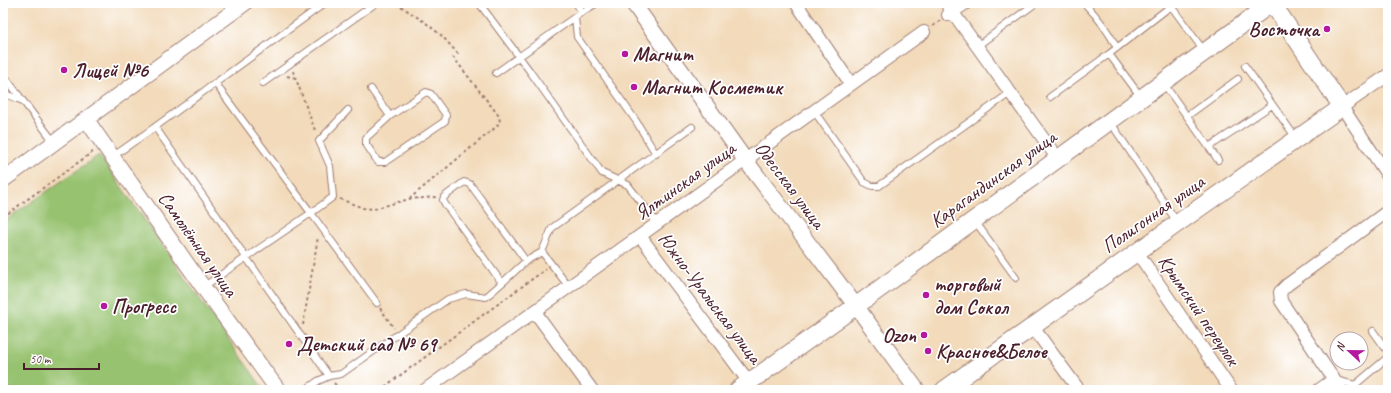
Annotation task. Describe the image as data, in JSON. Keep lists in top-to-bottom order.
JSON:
{
  "streets": {
    "main road": ["Карагандинская улица", "Полигонная улица"],
    "street": [
      "Ялтинская улица",
      "Одесская улица",
      "Самолётная улица",
      "Южно-Уральская улица",
      "Крымский переулок"
    ]
  },
  "crossings": [
    ["Карагандинская улица", "Одесская улица"],
    ["Карагандинская улица", "Южно-Уральская улица"],
    ["Ялтинская улица", "Одесская улица"],
    ["Ялтинская улица", "Южно-Уральская улица"],
    ["Полигонная улица", "Крымский переулок"]
  ],
  "places": [
    "Восточка",
    "Магнит",
    "Лицей №6",
    "Магнит Косметик",
    "торговый дом Сокол",
    "Прогресс",
    "Ozon",
    "Детский сад № 69",
    "Красное&Белое"
  ],
  "scale_bar": "50 m",
  "north": "left"
}
